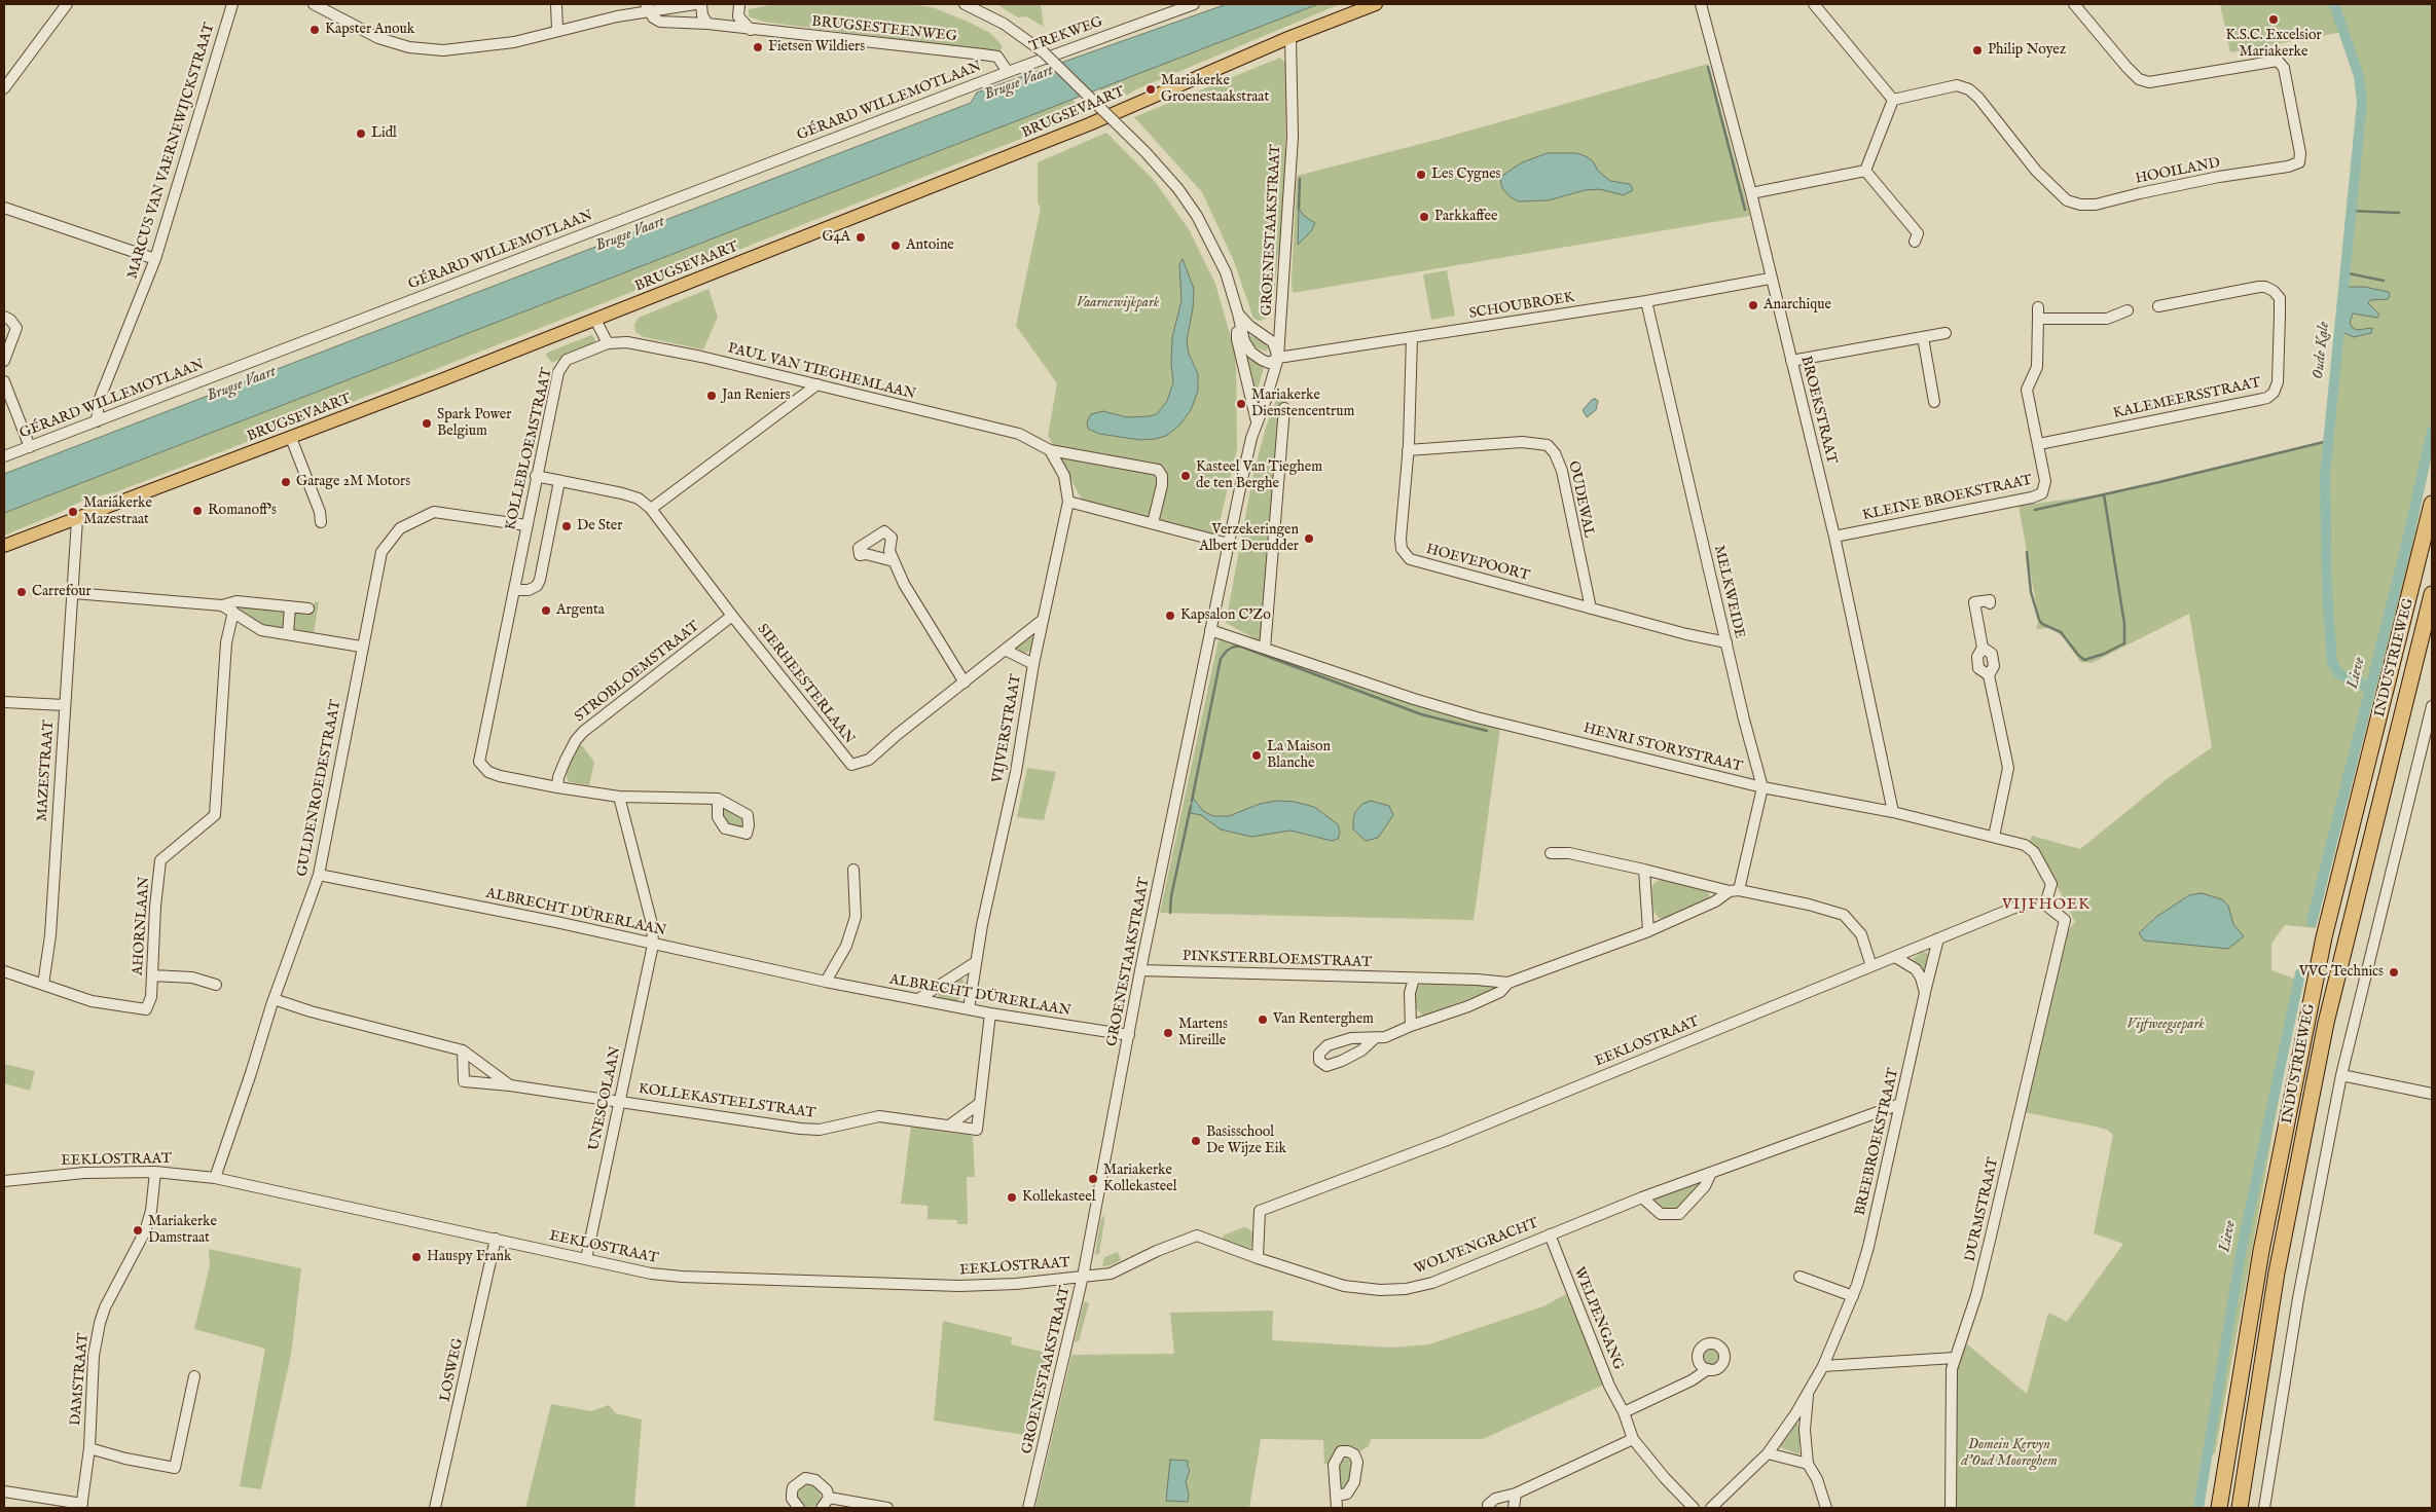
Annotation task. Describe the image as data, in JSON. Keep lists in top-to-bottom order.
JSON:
{
  "streets": {
    "highway": ["INDUSTRIEWEG"],
    "main road": ["BRUGSEVAART"],
    "street": [
      "BRUGSESTEENWEG",
      "TREKWEG",
      "GÉRARD WILLEMOTLAAN",
      "MARCUS VAN VAERNEWIJCKSTRAAT",
      "HOOILAND",
      "GROENESTAAKSTRAAT",
      "SCHOUBROEK",
      "PAUL VAN TIEGHEMLAAN",
      "KALEMEERSSTRAAT",
      "BROEKSTRAAT",
      "KOLLEBLOEMSTRAAT",
      "KLEINE BROEKSTRAAT",
      "OUDEWAL",
      "HOEVEPOORT",
      "MELKWEIDE",
      "STROBLOEMSTRAAT",
      "SIERHEESTERLAAN",
      "VIJVERSTRAAT",
      "HENRI STORYSTRAAT",
      "MAZESTRAAT",
      "GULDENROEDESTRAAT",
      "ALBRECHT DÜRERLAAN",
      "AHORNLAAN",
      "PINKSTERBLOEMSTRAAT",
      "EEKLOSTRAAT",
      "UNESCOLAAN",
      "KOLLEKASTEELSTRAAT",
      "BREEBROEKSTRAAT",
      "DURMSTRAAT",
      "WOLVENGRACHT",
      "WELPENGANG",
      "LOSWEG",
      "DAMSTRAAT"
    ]
  },
  "crossings": [
    ["BRUGSESTEENWEG", "TREKWEG"],
    ["BRUGSESTEENWEG", "GÉRARD WILLEMOTLAAN"],
    ["TREKWEG", "GÉRARD WILLEMOTLAAN"],
    ["GÉRARD WILLEMOTLAAN", "MARCUS VAN VAERNEWIJCKSTRAAT"],
    ["BRUGSEVAART", "GROENESTAAKSTRAAT"],
    ["BRUGSEVAART", "MAZESTRAAT"],
    ["GROENESTAAKSTRAAT", "SCHOUBROEK"],
    ["GROENESTAAKSTRAAT", "HENRI STORYSTRAAT"],
    ["GROENESTAAKSTRAAT", "ALBRECHT DÜRERLAAN"],
    ["GROENESTAAKSTRAAT", "PINKSTERBLOEMSTRAAT"],
    ["GROENESTAAKSTRAAT", "EEKLOSTRAAT"],
    ["SCHOUBROEK", "BROEKSTRAAT"],
    ["SCHOUBROEK", "HOEVEPOORT"],
    ["SCHOUBROEK", "MELKWEIDE"],
    ["PAUL VAN TIEGHEMLAAN", "KOLLEBLOEMSTRAAT"],
    ["KALEMEERSSTRAAT", "KLEINE BROEKSTRAAT"],
    ["BROEKSTRAAT", "KLEINE BROEKSTRAAT"],
    ["BROEKSTRAAT", "HENRI STORYSTRAAT"],
    ["KOLLEBLOEMSTRAAT", "STROBLOEMSTRAAT"],
    ["KOLLEBLOEMSTRAAT", "GULDENROEDESTRAAT"],
    ["OUDEWAL", "HOEVEPOORT"],
    ["HOEVEPOORT", "MELKWEIDE"],
    ["MELKWEIDE", "HENRI STORYSTRAAT"],
    ["MELKWEIDE", "PINKSTERBLOEMSTRAAT"],
    ["STROBLOEMSTRAAT", "SIERHEESTERLAAN"],
    ["SIERHEESTERLAAN", "VIJVERSTRAAT"],
    ["VIJVERSTRAAT", "ALBRECHT DÜRERLAAN"],
    ["HENRI STORYSTRAAT", "EEKLOSTRAAT"],
    ["HENRI STORYSTRAAT", "DURMSTRAAT"],
    ["MAZESTRAAT", "AHORNLAAN"],
    ["GULDENROEDESTRAAT", "ALBRECHT DÜRERLAAN"],
    ["GULDENROEDESTRAAT", "EEKLOSTRAAT"],
    ["GULDENROEDESTRAAT", "KOLLEKASTEELSTRAAT"],
    ["ALBRECHT DÜRERLAAN", "UNESCOLAAN"],
    ["ALBRECHT DÜRERLAAN", "KOLLEKASTEELSTRAAT"],
    ["EEKLOSTRAAT", "UNESCOLAAN"],
    ["EEKLOSTRAAT", "BREEBROEKSTRAAT"],
    ["EEKLOSTRAAT", "DURMSTRAAT"],
    ["EEKLOSTRAAT", "WOLVENGRACHT"],
    ["EEKLOSTRAAT", "LOSWEG"],
    ["EEKLOSTRAAT", "DAMSTRAAT"],
    ["UNESCOLAAN", "KOLLEKASTEELSTRAAT"],
    ["BREEBROEKSTRAAT", "WOLVENGRACHT"],
    ["WOLVENGRACHT", "WELPENGANG"]
  ],
  "districts": ["VIJFHOEK"],
  "water": ["Brugse Vaart", "Oude Kale", "Lieve"],
  "parks": ["Vaarnewijkpark", "Vijfweegsepark", "Domein Kervyn d'Oud Mooreghem"],
  "places": [
    "K.S.C. Excelsior Mariakerke",
    "Kapster Anouk",
    "Fietsen Wildiers",
    "Philip Noyez",
    "Mariakerke Groenestaakstraat",
    "Lidl",
    "Les Cygnes",
    "Parkkaffee",
    "G4A",
    "Antoine",
    "Anarchique",
    "Jan Reniers",
    "Mariakerke Dienstencentrum",
    "Spark Power Belgium",
    "Kasteel Van Tieghem de ten Berghe",
    "Garage 2M Motors",
    "Romanoff's",
    "Mariakerke Mazestraat",
    "De Ster",
    "Verzekeringen Albert Derudder",
    "Carrefour",
    "Argenta",
    "Kapsalon C'Zo",
    "La Maison Blanche",
    "VVC Technics",
    "Van Renterghem",
    "Martens Mireille",
    "Basisschool De Wijze Eik",
    "Mariakerke Kollekasteel",
    "Kollekasteel",
    "Mariakerke Damstraat",
    "Hauspy Frank"
  ]
}
